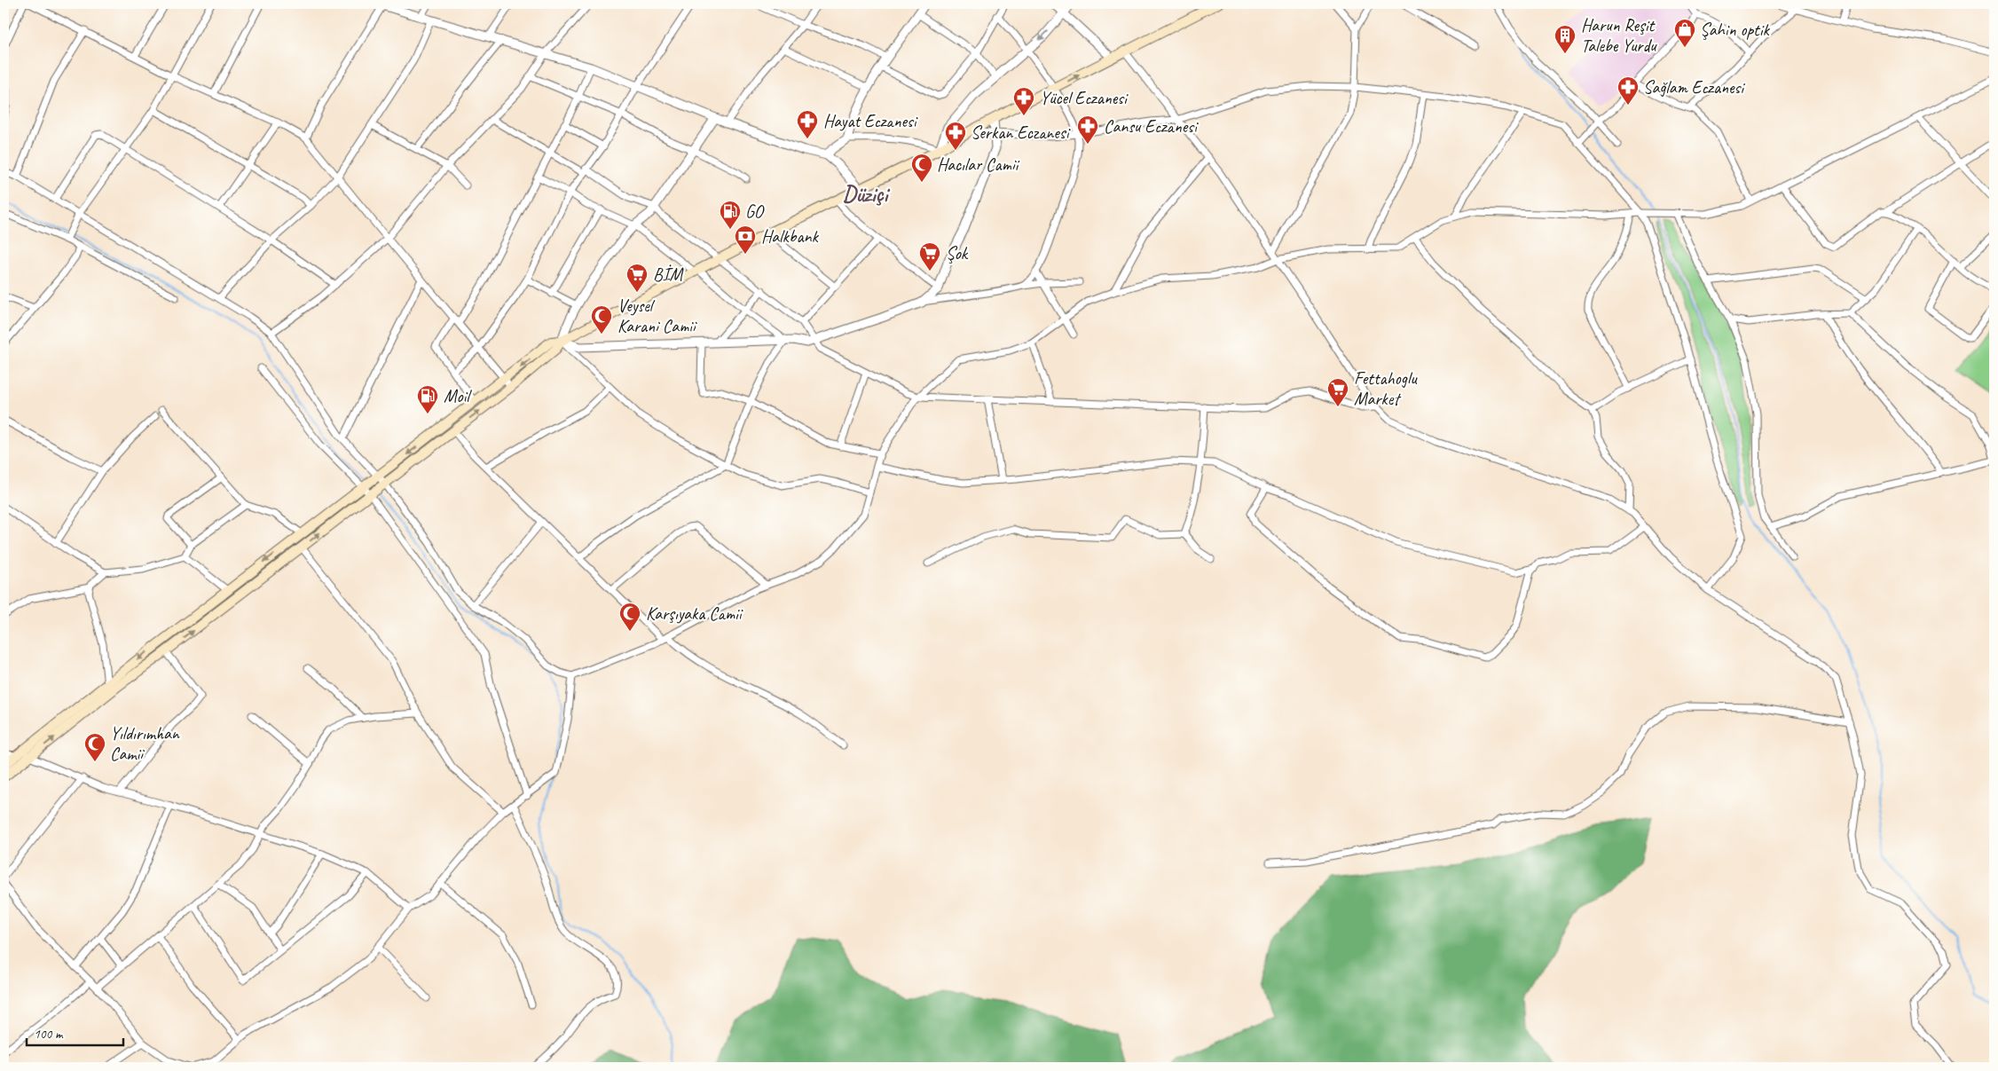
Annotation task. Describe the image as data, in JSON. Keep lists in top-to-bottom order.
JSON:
{
  "districts": ["Düziçi"],
  "places": {
    "shop": ["Şahin optik"],
    "building": ["Harun Reşit Talebe Yurdu"],
    "pharmacy": [
      "Sağlam Eczanesi",
      "Yücel Eczanesi",
      "Hayat Eczanesi",
      "Cansu Eczanesi",
      "Serkan Eczanesi"
    ],
    "mosque": [
      "Hacılar Camii",
      "Veysel Karani Camii",
      "Karşıyaka Camii",
      "Yıldırımhan Camii"
    ],
    "fuel station": ["GO", "Moil"],
    "bank": ["Halkbank"],
    "supermarket": ["Şok", "BİM", "Fettahoglu Market"]
  },
  "scale_bar": "100 m"
}
